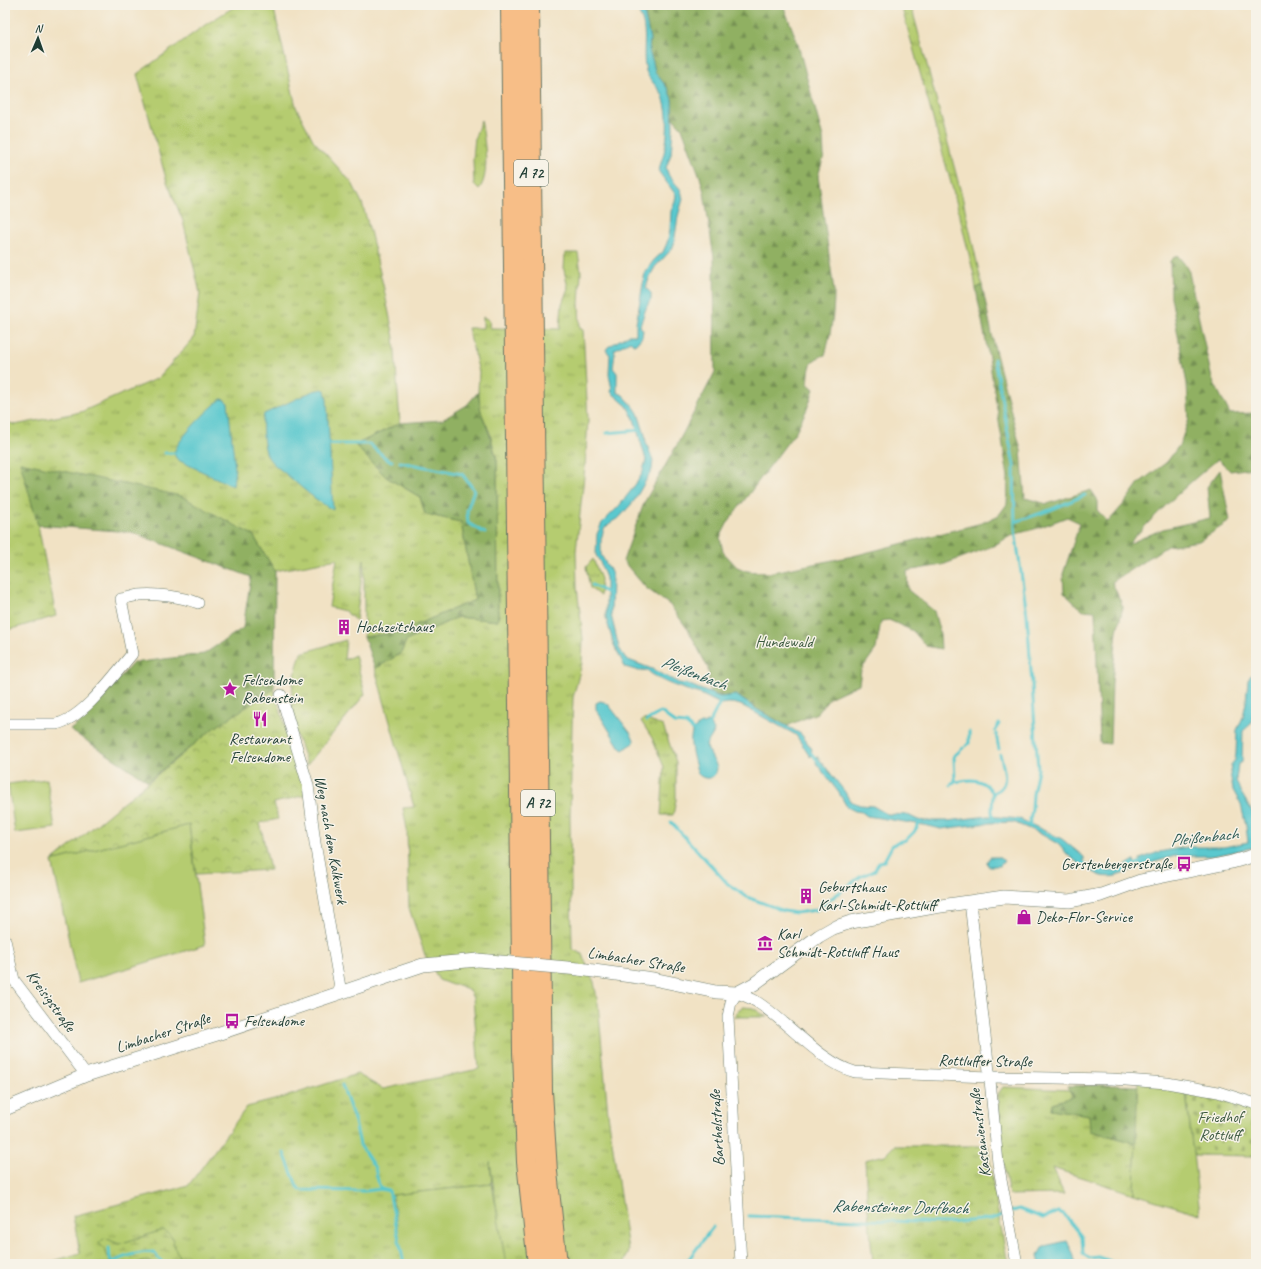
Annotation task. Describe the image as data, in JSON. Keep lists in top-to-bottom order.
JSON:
{
  "streets": {
    "highway": ["A 72"],
    "street": [
      "Weg nach dem Kalkwerk",
      "Limbacher Straße",
      "Kreisigstraße",
      "Rottluffer Straße",
      "Barthelstraße",
      "Kastanienstraße"
    ]
  },
  "crossings": [
    ["Weg nach dem Kalkwerk", "Limbacher Straße"],
    ["Limbacher Straße", "Kreisigstraße"],
    ["Limbacher Straße", "Rottluffer Straße"],
    ["Limbacher Straße", "Barthelstraße"],
    ["Limbacher Straße", "Kastanienstraße"],
    ["Rottluffer Straße", "Barthelstraße"],
    ["Rottluffer Straße", "Kastanienstraße"]
  ],
  "water": ["Pleißenbach", "Rabensteiner Dorfbach"],
  "parks": ["Hundewald", "Friedhof Rottluff"],
  "places": {
    "building": ["Hochzeitshaus", "Geburtshaus Karl-Schmidt-Rottluff"],
    "place": ["Felsendome Rabenstein"],
    "restaurant": ["Restaurant Felsendome"],
    "bus stop": ["Gerstenbergerstraße", "Felsendome"],
    "shop": ["Deko-Flor-Service"],
    "museum": ["Karl Schmidt-Rottluff Haus"]
  },
  "north": "top"
}
